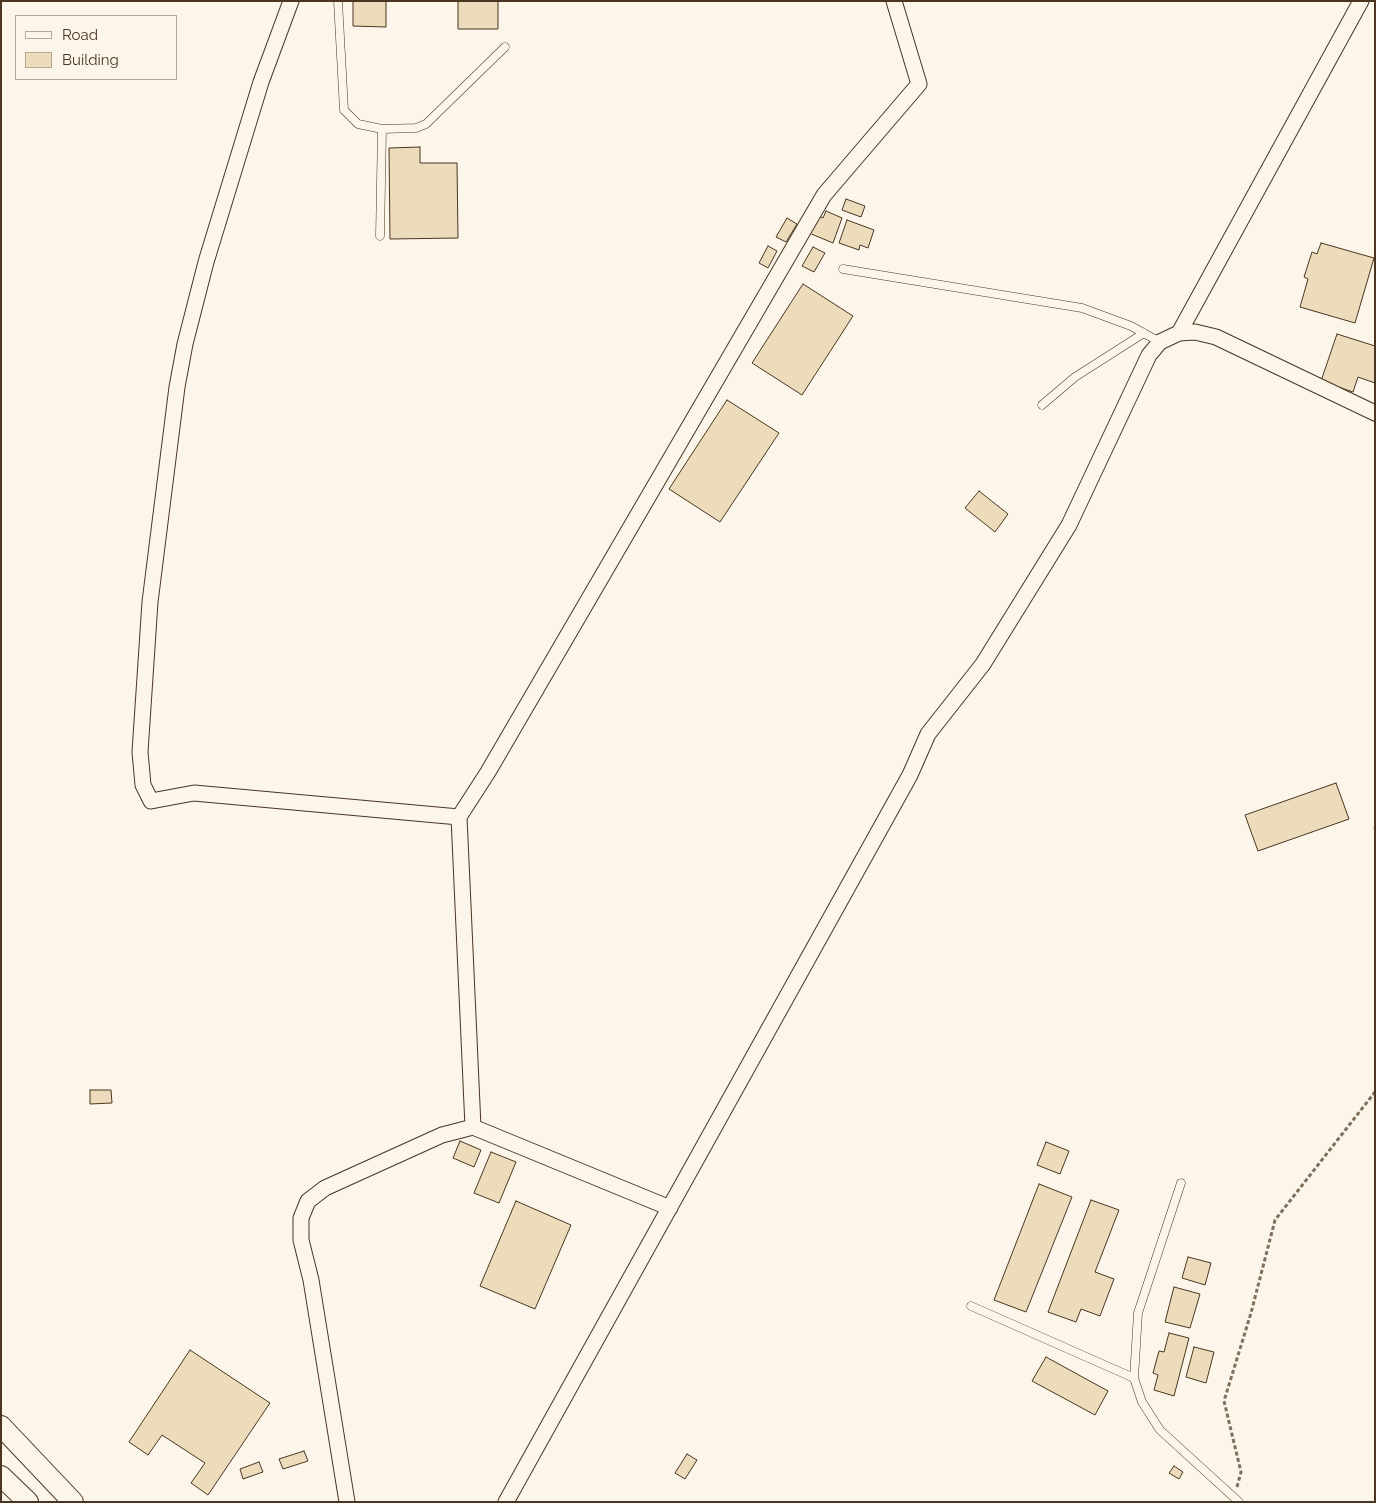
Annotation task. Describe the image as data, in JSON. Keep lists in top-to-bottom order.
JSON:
{
  "legend": ["Road", "Building"]
}
